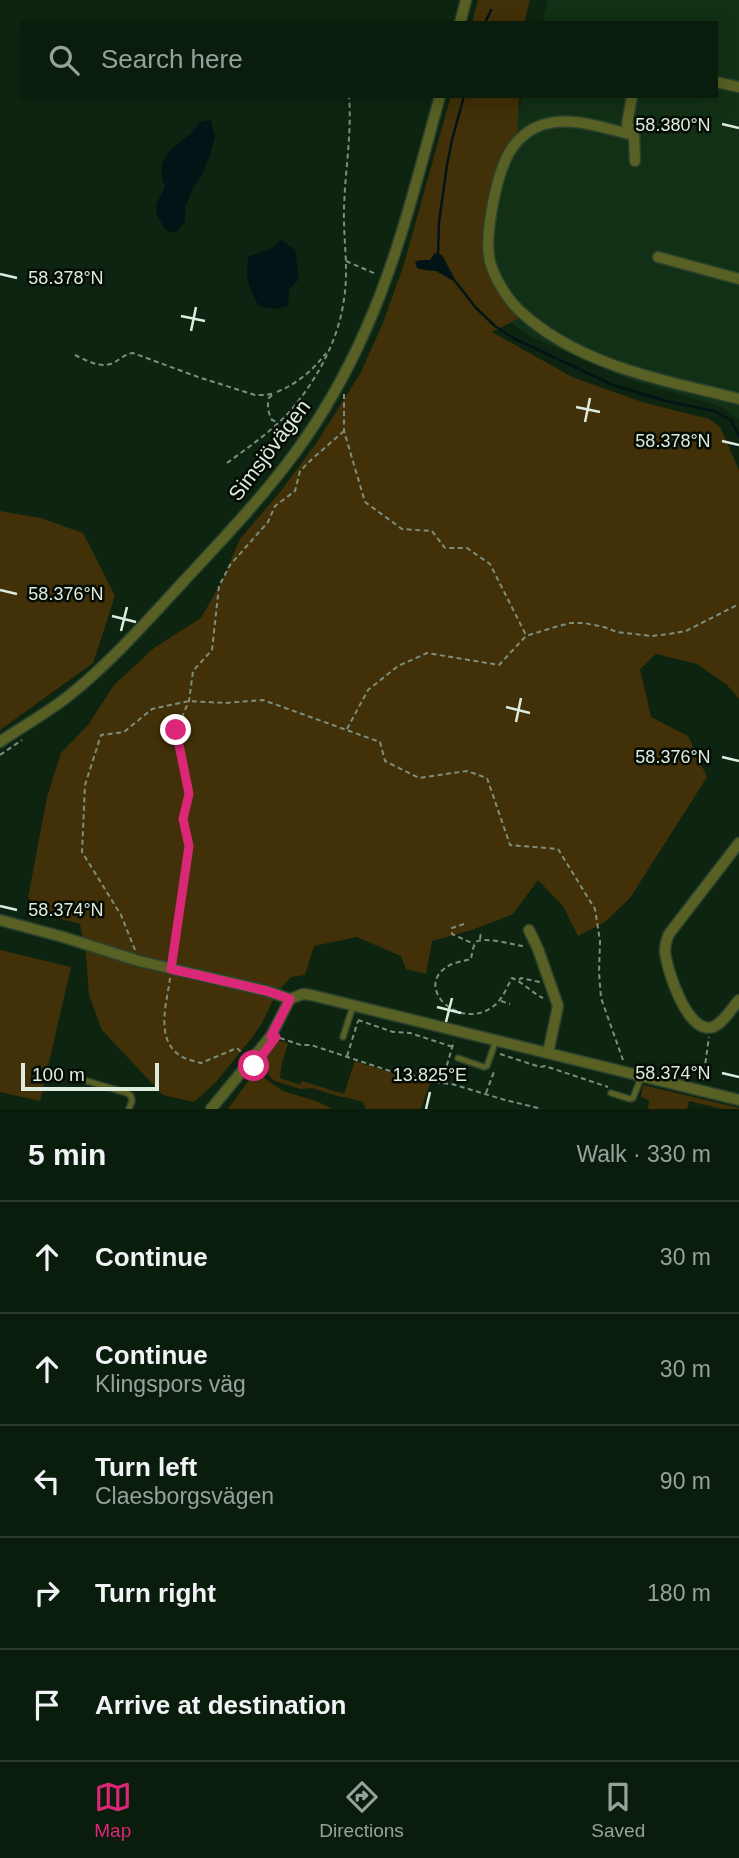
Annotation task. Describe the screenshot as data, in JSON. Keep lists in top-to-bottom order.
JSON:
{
  "streets": {
    "street": ["Simsjövägen"]
  },
  "scale_bar": "100 m",
  "page": {
    "search": "Search here",
    "scale": "100 m",
    "heading": ["5 min", "Walk · 330 m"],
    "list": [
      ["Continue", "30 m"],
      ["Continue", "Klingspors väg", "30 m"],
      ["Turn left", "Claesborgsvägen", "90 m"],
      ["Turn right", "180 m"],
      "Arrive at destination"
    ],
    "nav": ["Map", "Directions", "Saved"]
  },
  "coordinates": [
    "58.380°N",
    "58.378°N",
    "58.376°N",
    "58.374°N",
    "13.825°E"
  ]
}
